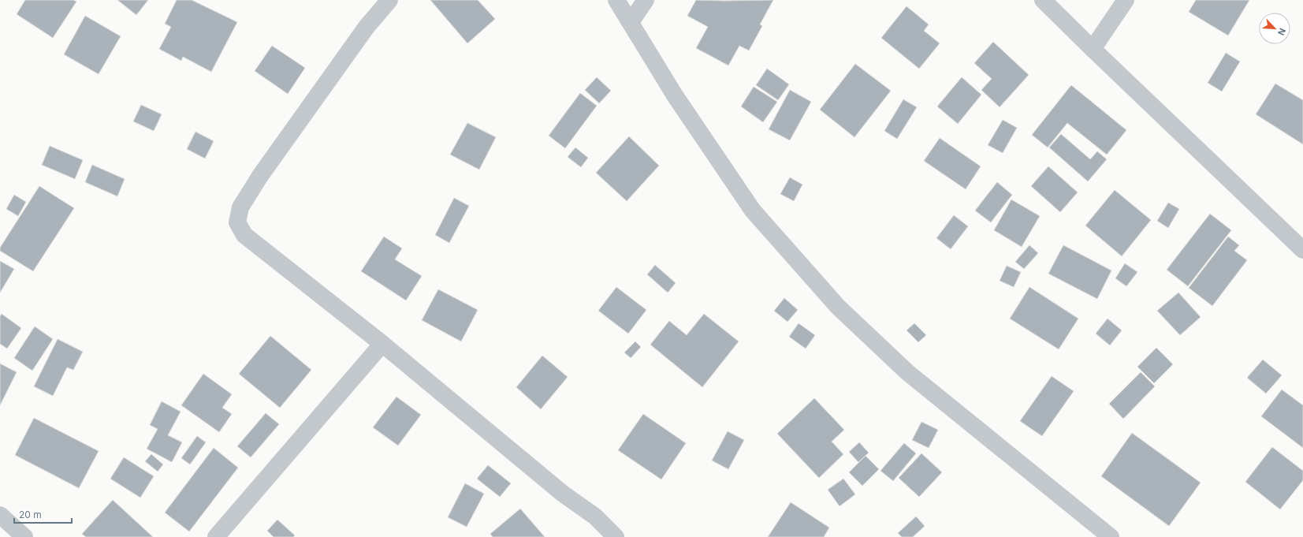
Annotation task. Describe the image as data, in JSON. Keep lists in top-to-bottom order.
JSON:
{
  "scale_bar": "20 m",
  "north": "bottom right"
}
